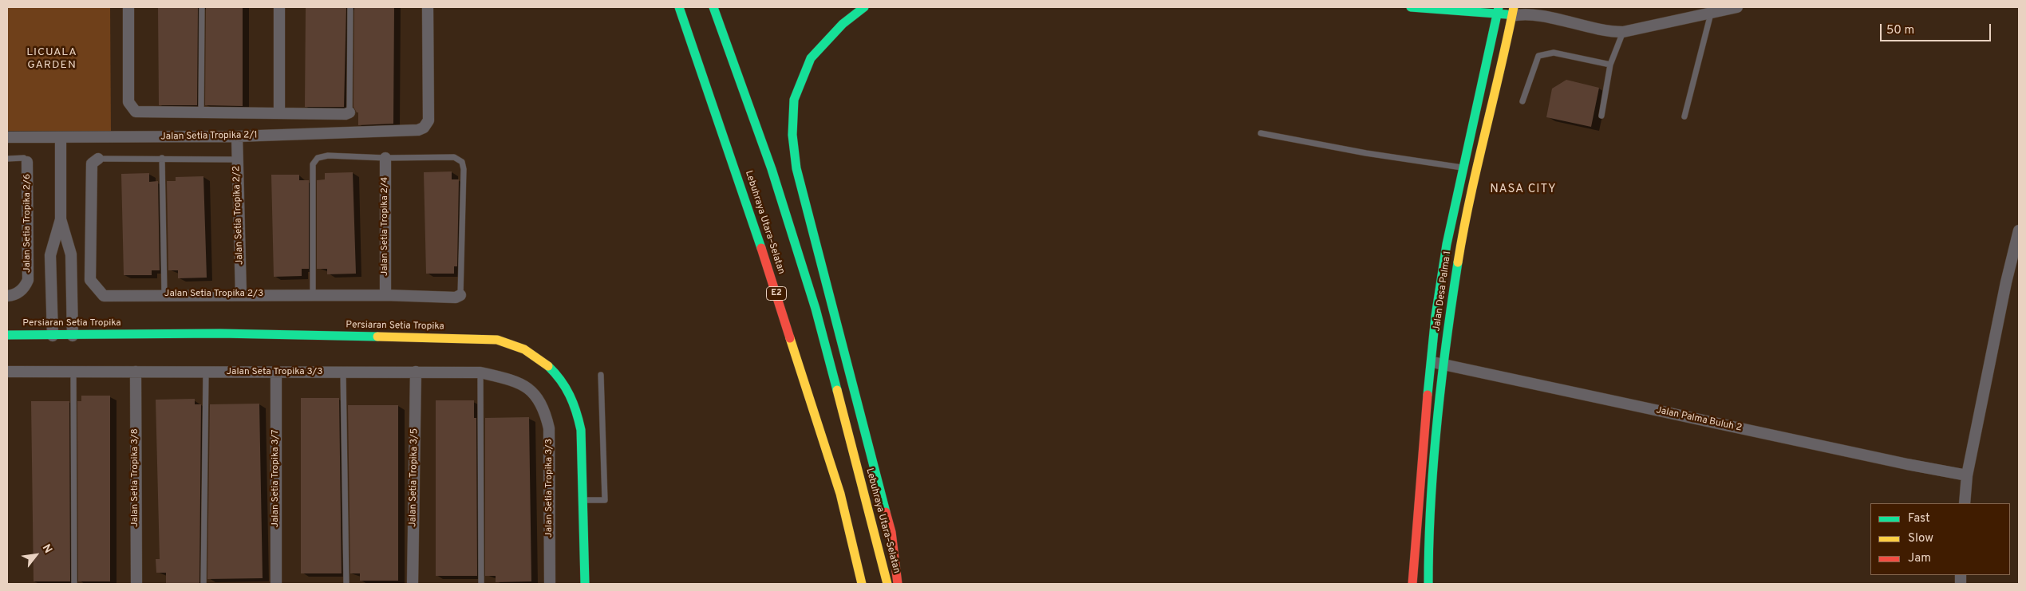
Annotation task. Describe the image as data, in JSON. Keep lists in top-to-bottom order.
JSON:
{
  "streets": {
    "main road": [
      "Lebuhraya Utara–Selatan",
      "Jalan Desa Palma 1",
      "E2",
      "Persiaran Setia Tropika"
    ],
    "street": [
      "Jalan Setia Tropika 2/1",
      "Jalan Setia Tropika 2/2",
      "Jalan Setia Tropika 2/6",
      "Jalan Setia Tropika 2/4",
      "Jalan Setia Tropika 2/3",
      "Jalan Seta Tropika 3/3",
      "Jalan Palma Buluh 2",
      "Jalan Setia Tropika 3/8",
      "Jalan Setia Tropika 3/5",
      "Jalan Setia Tropika 3/7",
      "Jalan Setia Tropika 3/3"
    ]
  },
  "crossings": [
    ["Jalan Setia Tropika 2/1", "Jalan Setia Tropika 2/2"],
    ["Jalan Setia Tropika 2/2", "Jalan Setia Tropika 2/3"],
    ["Jalan Setia Tropika 2/4", "Jalan Setia Tropika 2/3"],
    ["Jalan Desa Palma 1", "Jalan Palma Buluh 2"],
    ["Jalan Seta Tropika 3/3", "Jalan Setia Tropika 3/8"],
    ["Jalan Seta Tropika 3/3", "Jalan Setia Tropika 3/5"],
    ["Jalan Seta Tropika 3/3", "Jalan Setia Tropika 3/7"],
    ["Jalan Seta Tropika 3/3", "Jalan Setia Tropika 3/3"]
  ],
  "districts": ["LICUALA GARDEN", "NASA CITY"],
  "legend": ["Fast", "Slow", "Jam"],
  "scale_bar": "50 m",
  "north": "top right"
}
